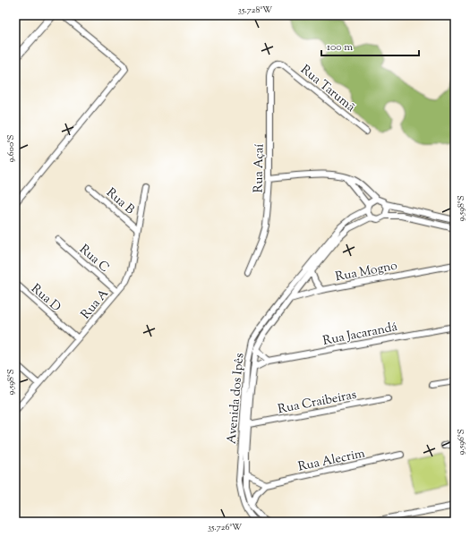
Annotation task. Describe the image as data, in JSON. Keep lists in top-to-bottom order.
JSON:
{
  "streets": {
    "street": [
      "Rua Tarumã",
      "Rua Açaí",
      "Rua B",
      "Rua C",
      "Rua Mogno",
      "Rua D",
      "Rua A",
      "Rua Jacarandá",
      "Avenida dos Ipês",
      "Rua Craibeiras",
      "Rua Alecrim"
    ]
  },
  "crossings": [
    ["Rua Tarumã", "Rua Açaí"],
    ["Rua B", "Rua A"],
    ["Rua C", "Rua A"],
    ["Rua Mogno", "Avenida dos Ipês"],
    ["Rua D", "Rua A"],
    ["Rua Jacarandá", "Avenida dos Ipês"],
    ["Avenida dos Ipês", "Rua Craibeiras"]
  ],
  "scale_bar": "100 m",
  "coordinates": [
    "35.728°W",
    "9.600°S",
    "9.598°S",
    "9.596°S",
    "35.726°W"
  ]
}
